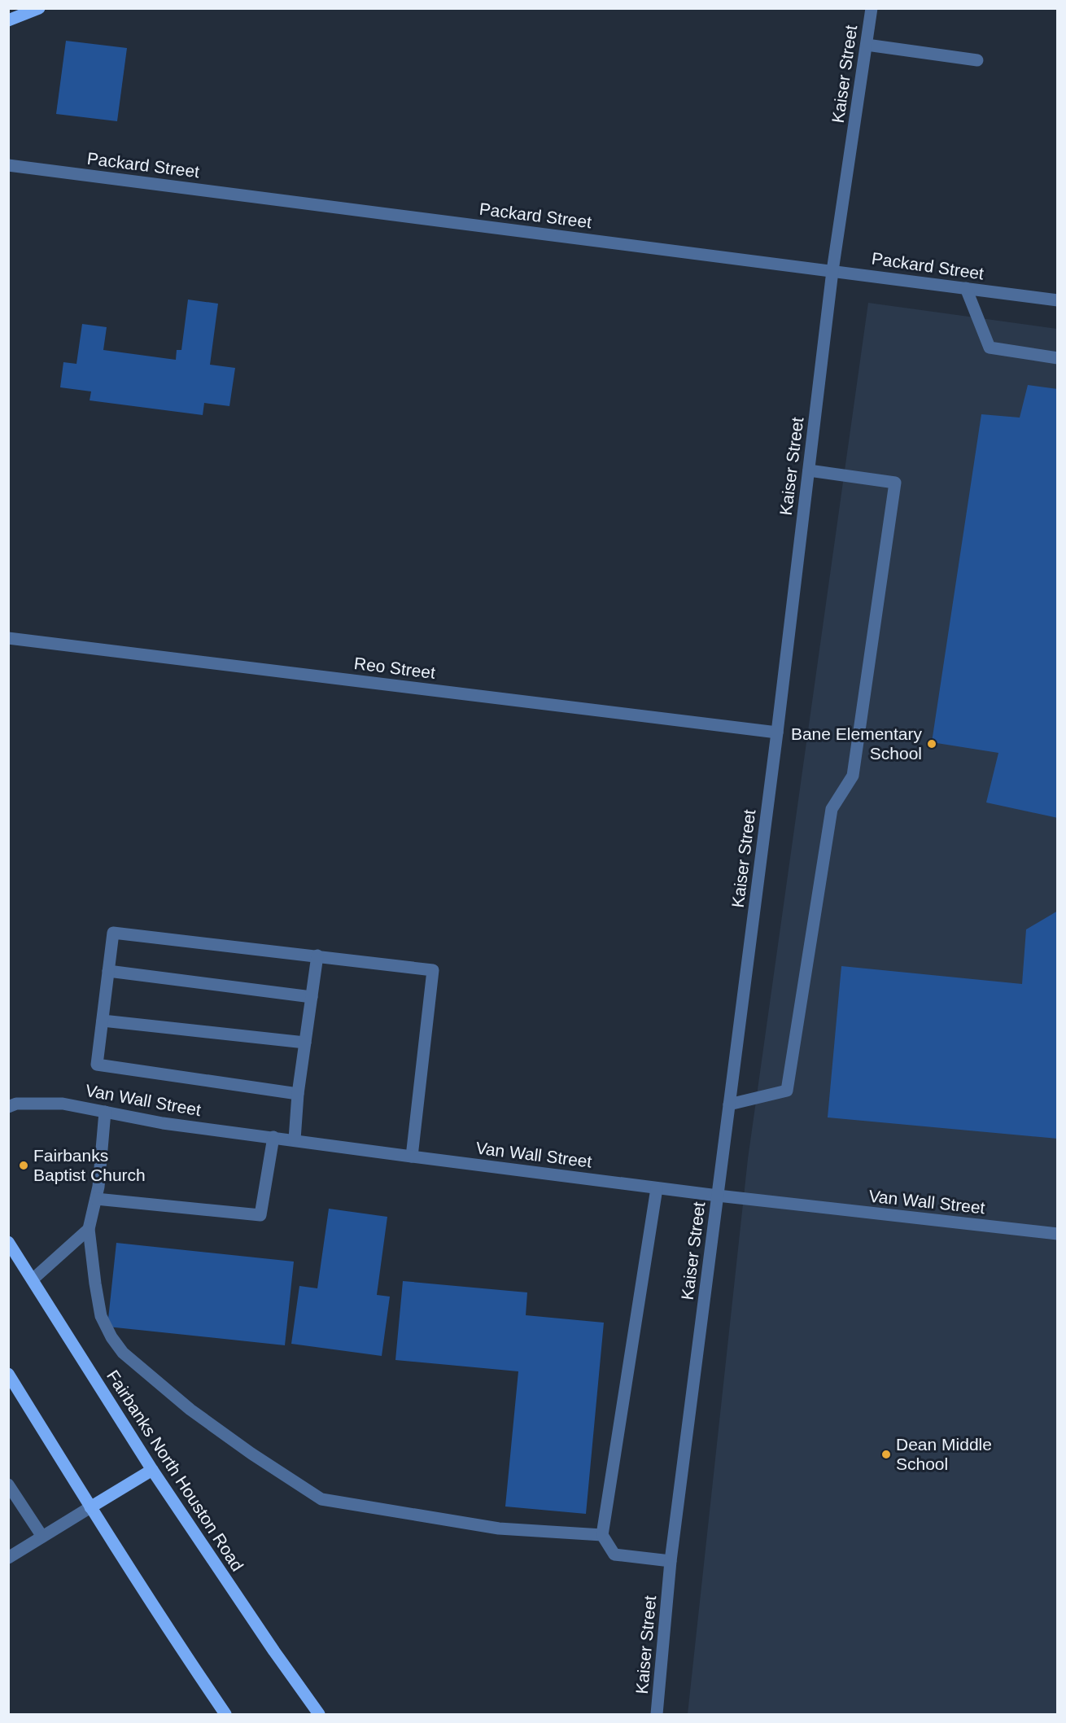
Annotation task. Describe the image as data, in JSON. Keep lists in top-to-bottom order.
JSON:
{
  "streets": {
    "main road": ["Fairbanks North Houston Road"],
    "street": [
      "Kaiser Street",
      "Packard Street",
      "Reo Street",
      "Van Wall Street"
    ]
  },
  "crossings": [
    ["Kaiser Street", "Packard Street"],
    ["Kaiser Street", "Reo Street"],
    ["Kaiser Street", "Van Wall Street"]
  ],
  "places": ["Bane Elementary School", "Fairbanks Baptist Church", "Dean Middle School"]
}
